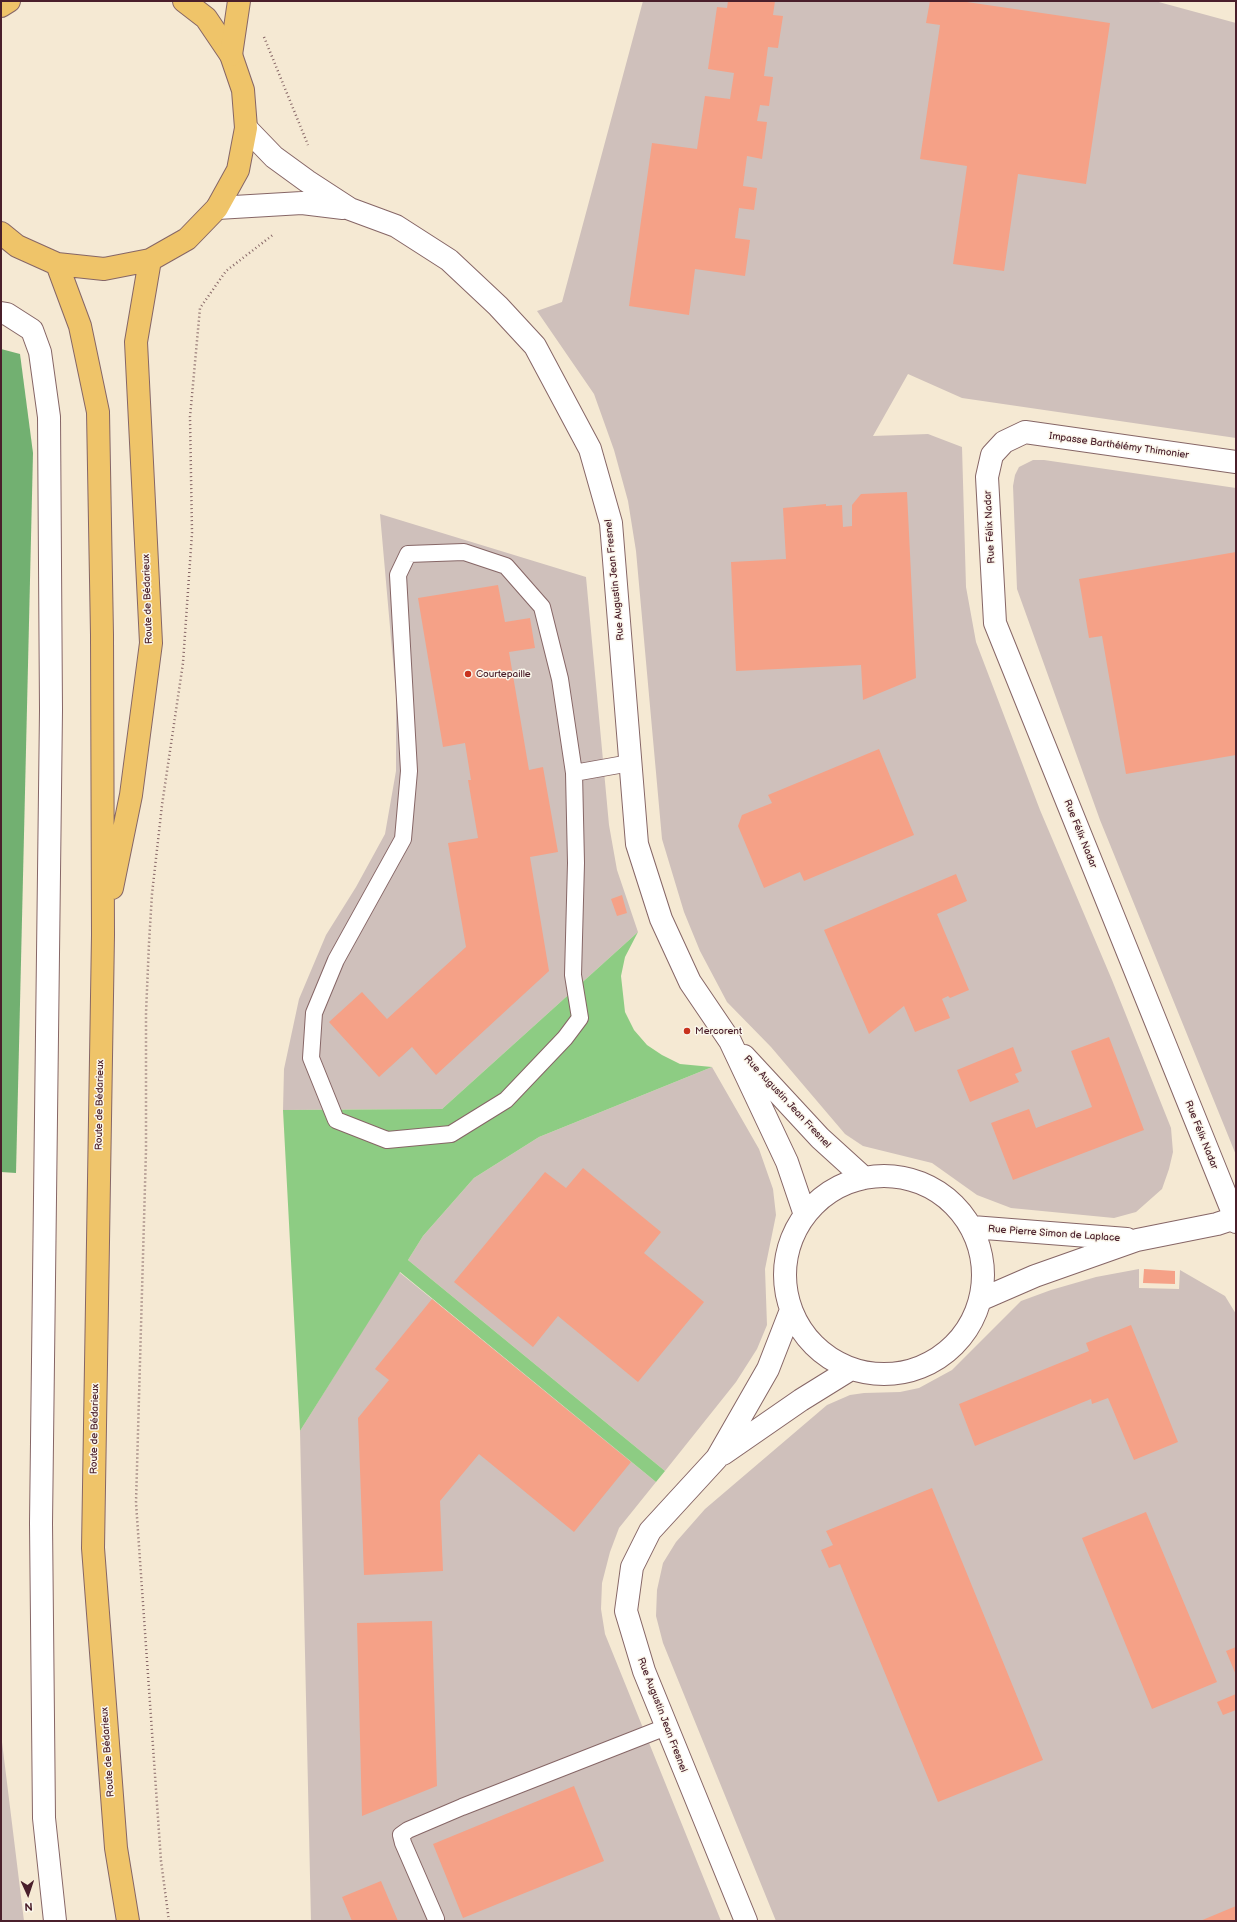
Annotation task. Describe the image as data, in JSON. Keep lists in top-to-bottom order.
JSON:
{
  "streets": {
    "main road": ["Route de Bédarieux"],
    "street": [
      "Impasse Barthélémy Thimonier",
      "Rue Félix Nadar",
      "Rue Augustin Jean Fresnel",
      "Rue Pierre Simon de Laplace"
    ]
  },
  "crossings": [
    ["Impasse Barthélémy Thimonier", "Rue Félix Nadar"],
    ["Rue Félix Nadar", "Rue Pierre Simon de Laplace"]
  ],
  "places": ["Courtepaille", "Mercorent"],
  "north": "bottom"
}
